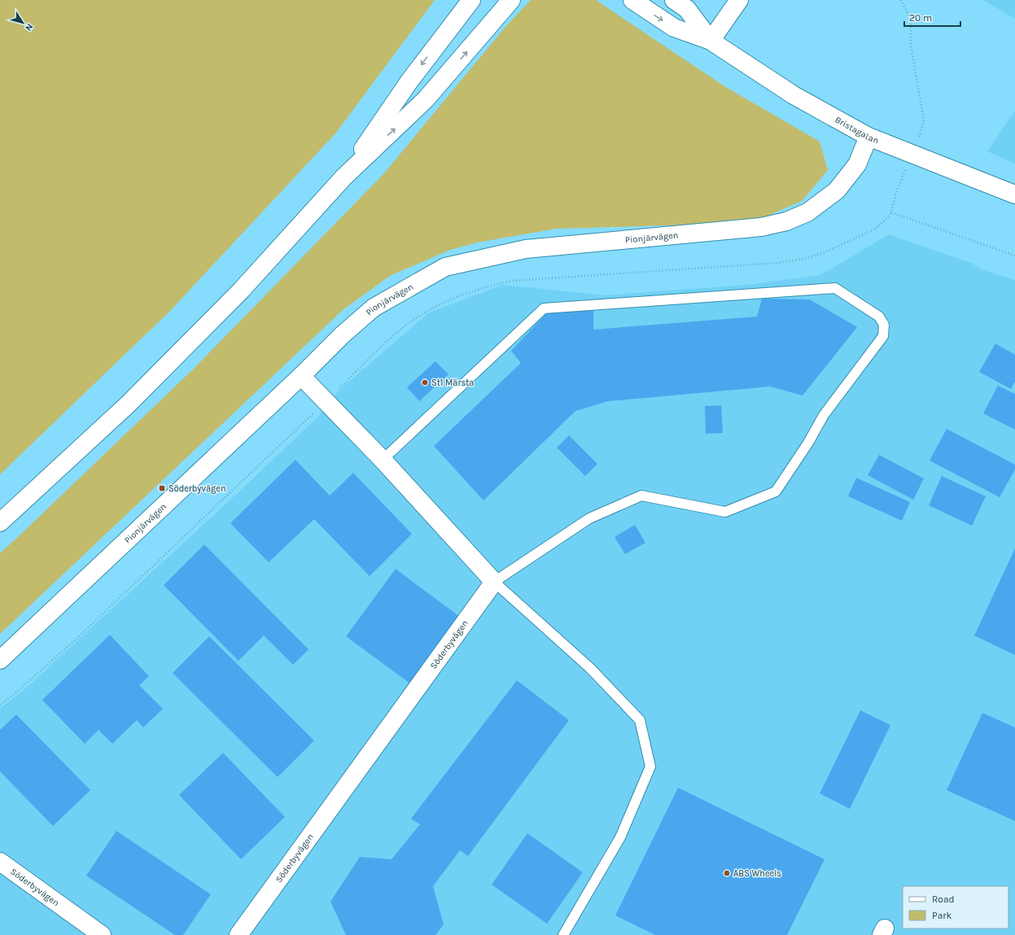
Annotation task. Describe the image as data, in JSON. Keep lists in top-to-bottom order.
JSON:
{
  "streets": {
    "street": ["Bristagatan", "Pionjärvägen", "Söderbyvägen"]
  },
  "crossings": [
    ["Bristagatan", "Pionjärvägen"]
  ],
  "places": {
    "other": ["St1 Märsta", "ABS Wheels"],
    "transit": ["Söderbyvägen"]
  },
  "legend": ["Road", "Park"],
  "scale_bar": "20 m",
  "north": "bottom right"
}
